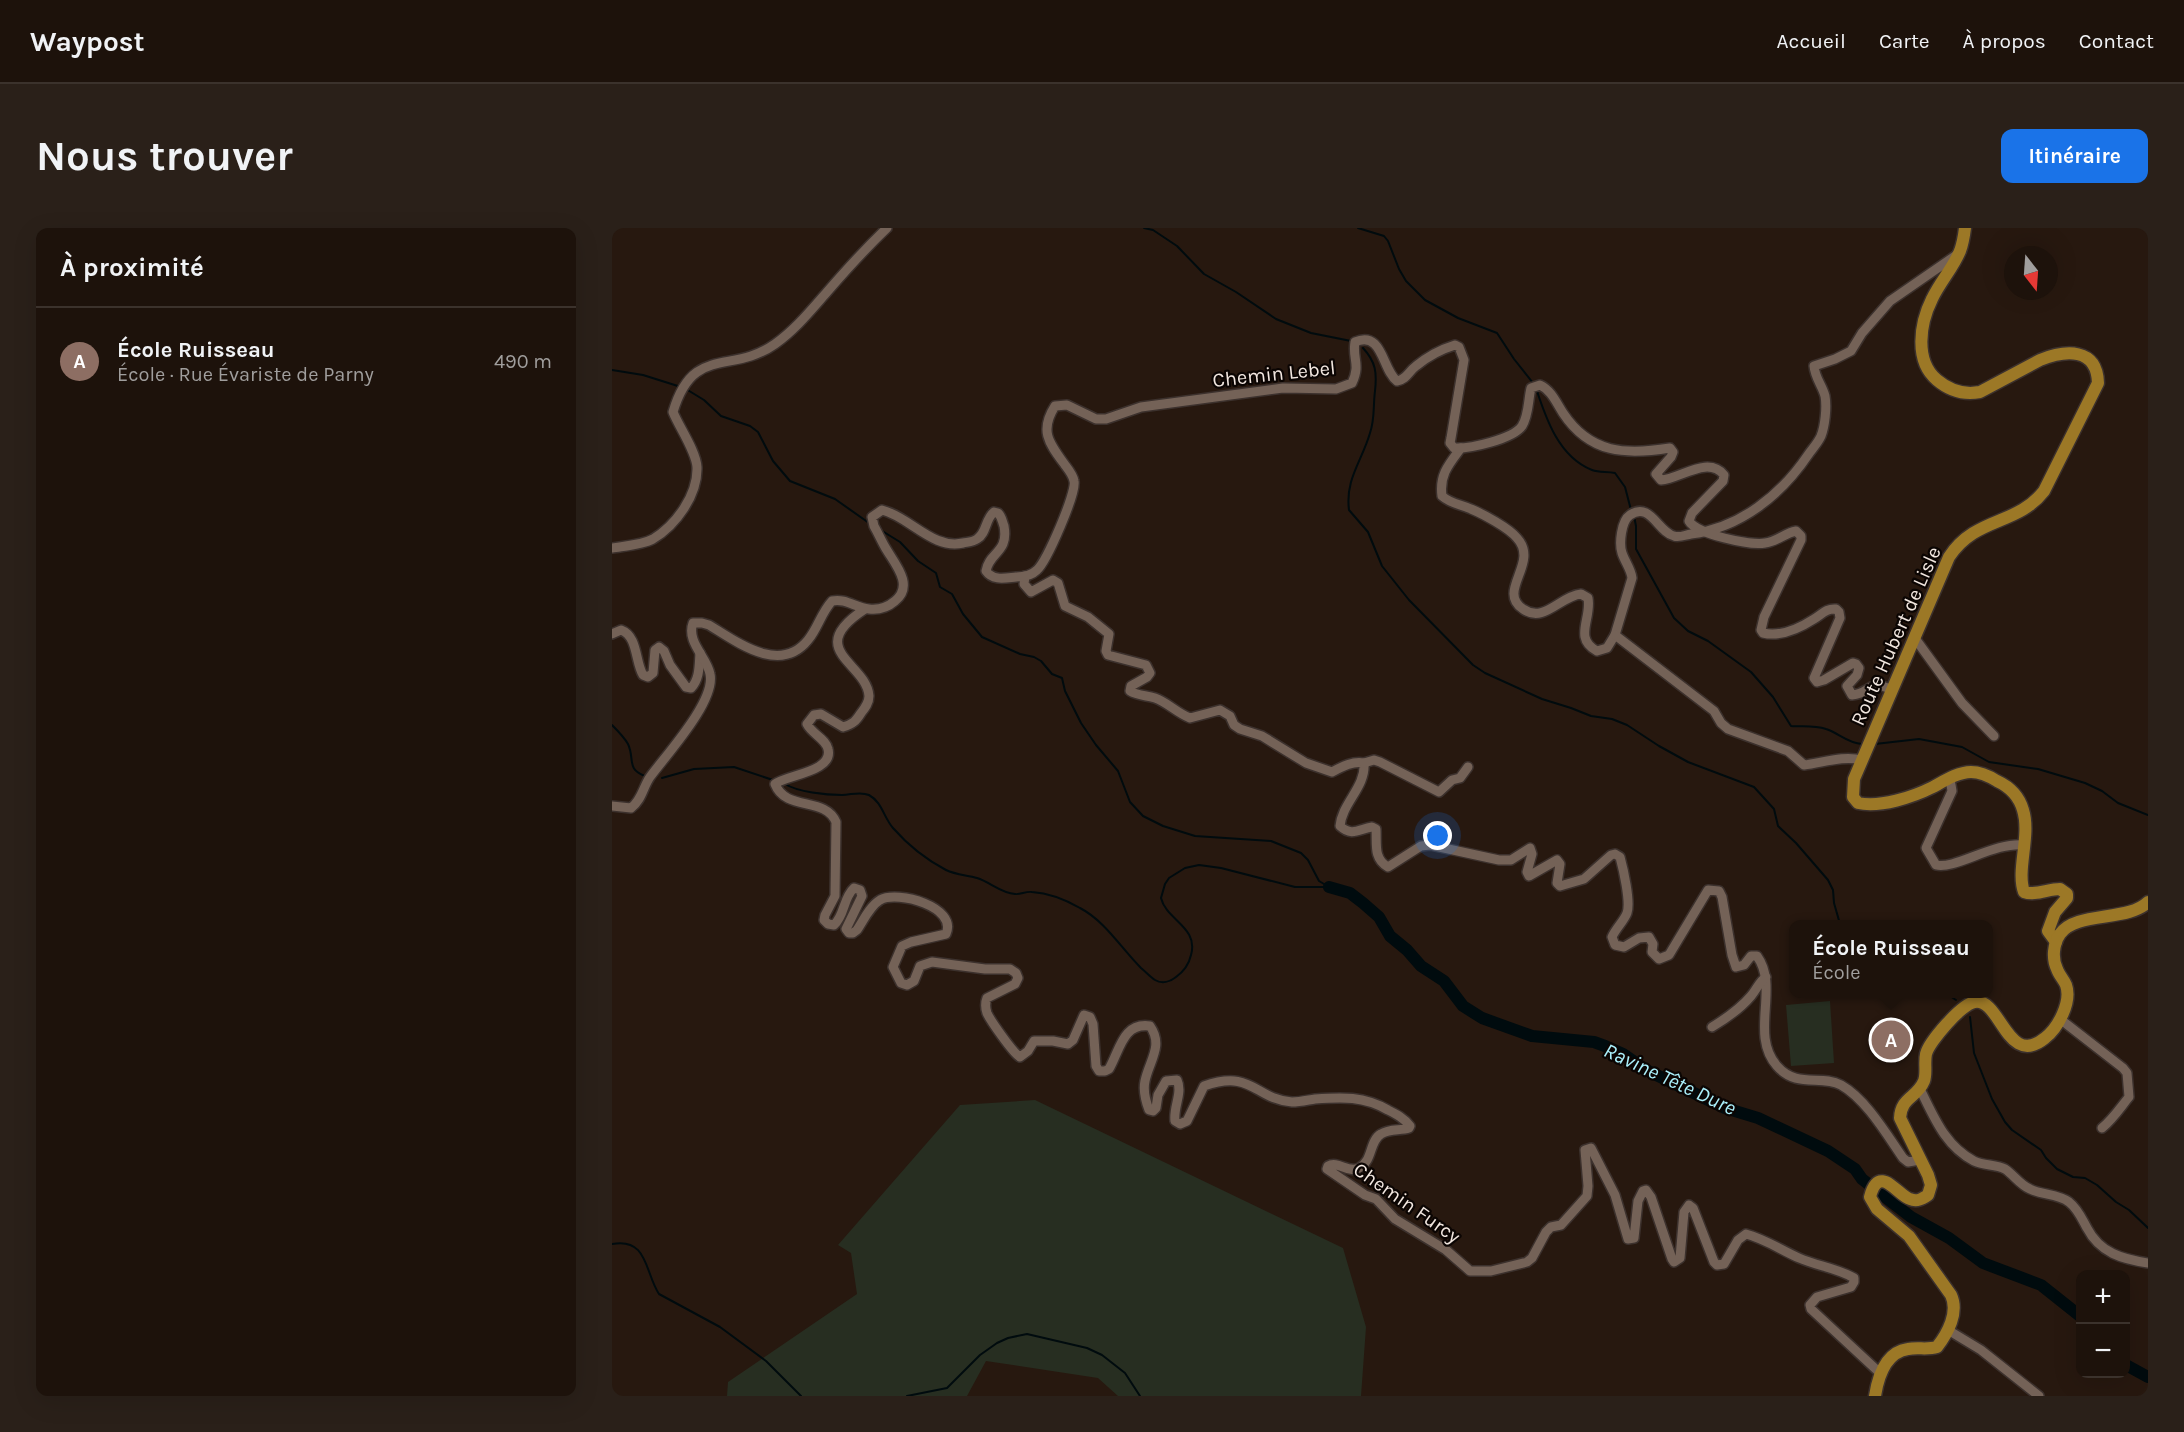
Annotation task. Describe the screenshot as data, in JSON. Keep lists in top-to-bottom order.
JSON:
{
  "streets": {
    "main road": ["Route Hubert de Lisle"],
    "street": ["Chemin Lebel", "Chemin Furcy"]
  },
  "water": ["Ravine Tête Dure"],
  "north": "bottom",
  "page": {
    "header": "Waypost",
    "nav": [
      "Accueil",
      "Carte",
      "À propos",
      "Contact"
    ],
    "buttons": "Itinéraire",
    "title": "Nous trouver",
    "heading": "À proximité",
    "list": [
      {
        "mark": "A",
        "name": "École Ruisseau",
        "note": "École · Rue Évariste de Parny",
        "value": "490 m"
      }
    ],
    "popup": ["École Ruisseau", "École"],
    "pins": "A",
    "map_buttons": ["+", "−"]
  }
}
